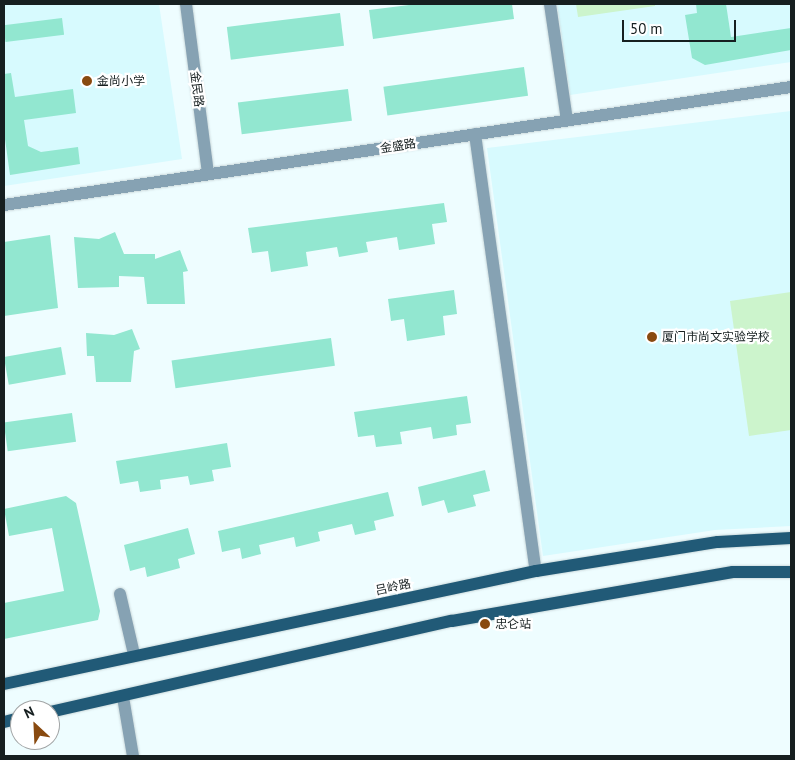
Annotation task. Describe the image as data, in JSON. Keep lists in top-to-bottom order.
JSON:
{
  "streets": {
    "main road": ["吕岭路"],
    "street": ["金民路", "金盛路"]
  },
  "crossings": [
    ["金民路", "金盛路"]
  ],
  "places": ["金尚小学", "厦门市尚文实验学校", "忠仑站"],
  "scale_bar": "50 m",
  "north": "top left"
}
